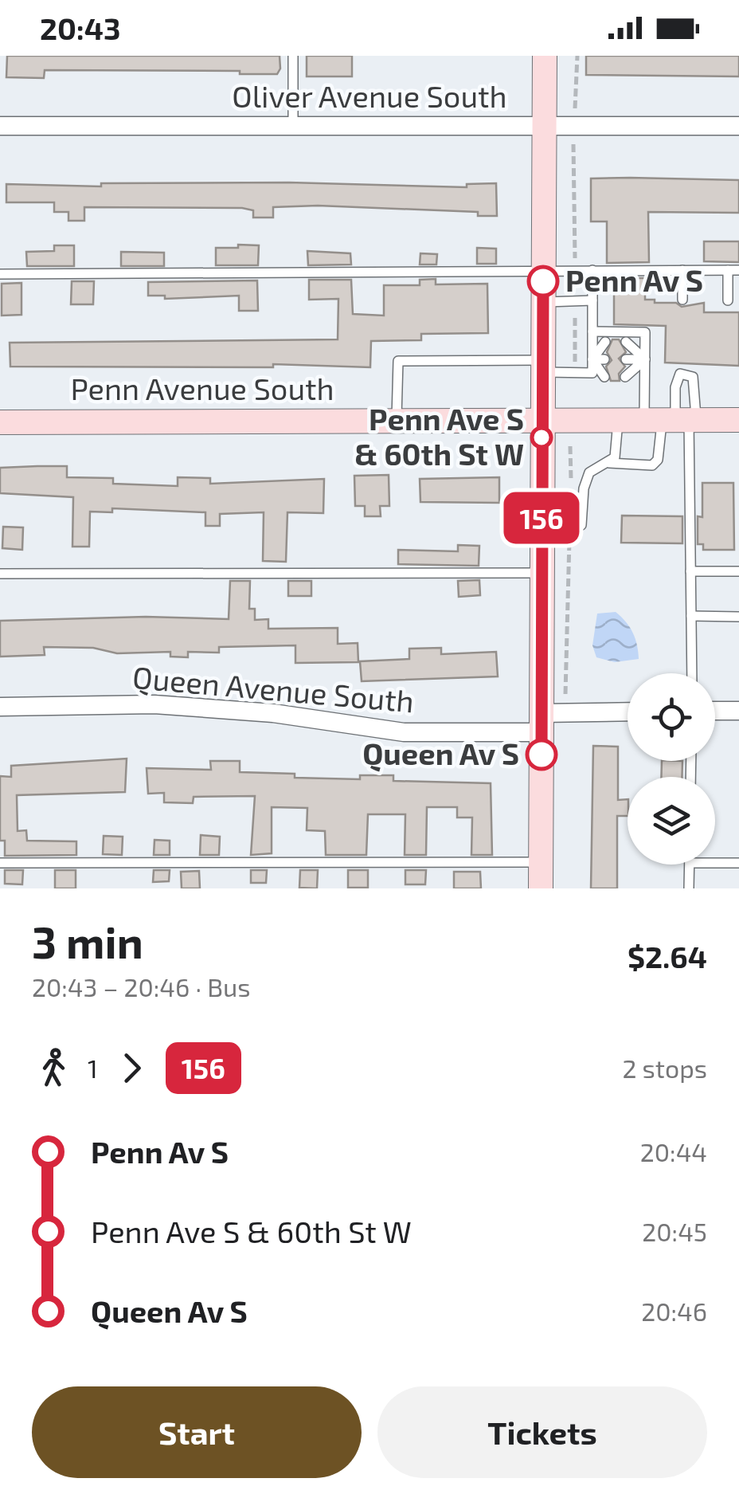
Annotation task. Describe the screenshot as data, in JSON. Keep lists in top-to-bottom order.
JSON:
{
  "streets": {
    "street": ["Oliver Avenue South", "Penn Avenue South", "Queen Avenue South"]
  },
  "places": ["Penn Av S", "Penn Ave S & 60th St W", "Queen Av S"],
  "lines": ["bus line 156"],
  "page": {
    "status": "20:43",
    "on_map": "156",
    "heading": ["3 min", "20:43 – 20:46 · Bus", "$2.64"],
    "legs": ["1", "156", "2 stops"],
    "list": [
      {
        "name": "Penn Av S",
        "value": "20:44"
      },
      {
        "name": "Penn Ave S & 60th St W",
        "value": "20:45"
      },
      {
        "name": "Queen Av S",
        "value": "20:46"
      }
    ],
    "buttons": ["Start", "Tickets"]
  }
}
